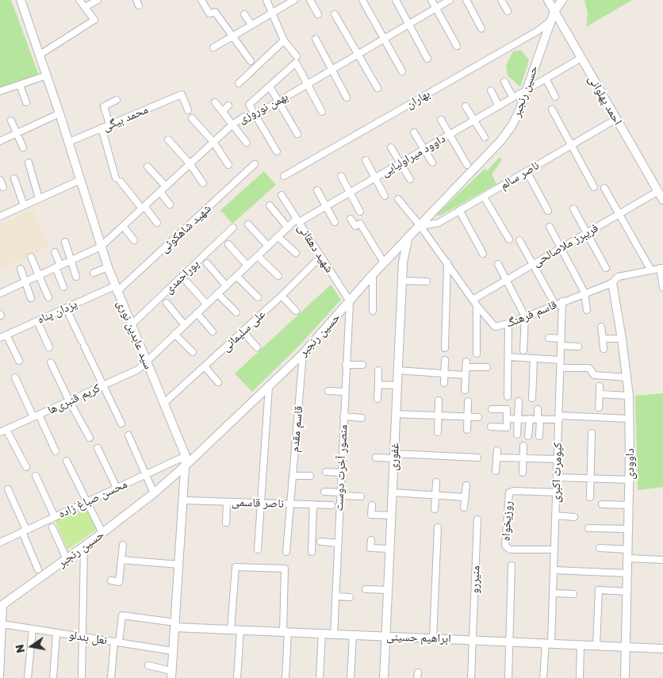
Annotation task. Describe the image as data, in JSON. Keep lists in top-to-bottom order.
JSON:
{
  "streets": {
    "street": [
      "حسین رنجبر",
      "بهاران",
      "احمد پهلوانی",
      "بهمن نوروزی",
      "محمد بیگی",
      "داوود میراولیایی",
      "ناصر سالم",
      "شهید شاهکوئی",
      "فریبرز ملاصالحی",
      "شهید دهقانی",
      "پوراحمدی",
      "یزدان پناه",
      "قاسم فرهنگ",
      "علی سلیمانی",
      "سید عابدین نوری",
      "کریم قنبری‌ها",
      "قاسم مقدم",
      "غفوری",
      "داوودی",
      "منصور آخرت دوست",
      "کیومرث اکبری",
      "محسن صباغ زاده",
      "ناصر قاسمی",
      "روزیخواه",
      "منیررو",
      "نعل بندلو",
      "ابراهیم حسینی"
    ]
  },
  "crossings": [
    ["حسین رنجبر", "بهاران"],
    ["حسین رنجبر", "احمد پهلوانی"],
    ["حسین رنجبر", "داوود میراولیایی"],
    ["حسین رنجبر", "ناصر سالم"],
    ["حسین رنجبر", "شهید دهقانی"],
    ["حسین رنجبر", "قاسم فرهنگ"],
    ["حسین رنجبر", "سید عابدین نوری"],
    ["حسین رنجبر", "قاسم مقدم"],
    ["حسین رنجبر", "غفوری"],
    ["حسین رنجبر", "منصور آخرت دوست"],
    ["احمد پهلوانی", "داوود میراولیایی"],
    ["احمد پهلوانی", "ناصر سالم"],
    ["احمد پهلوانی", "فریبرز ملاصالحی"],
    ["بهمن نوروزی", "سید عابدین نوری"],
    ["محمد بیگی", "سید عابدین نوری"],
    ["داوود میراولیایی", "شهید دهقانی"],
    ["داوود میراولیایی", "سید عابدین نوری"],
    ["داوود میراولیایی", "کریم قنبری‌ها"],
    ["ناصر سالم", "قاسم فرهنگ"],
    ["شهید شاهکوئی", "یزدان پناه"],
    ["شهید شاهکوئی", "سید عابدین نوری"],
    ["فریبرز ملاصالحی", "قاسم فرهنگ"],
    ["شهید دهقانی", "علی سلیمانی"],
    ["شهید دهقانی", "منصور آخرت دوست"],
    ["پوراحمدی", "سید عابدین نوری"],
    ["یزدان پناه", "سید عابدین نوری"],
    ["قاسم فرهنگ", "داوودی"],
    ["قاسم فرهنگ", "کیومرث اکبری"],
    ["علی سلیمانی", "سید عابدین نوری"],
    ["سید عابدین نوری", "کریم قنبری‌ها"],
    ["سید عابدین نوری", "محسن صباغ زاده"],
    ["سید عابدین نوری", "ناصر قاسمی"],
    ["سید عابدین نوری", "نعل بندلو"],
    ["سید عابدین نوری", "ابراهیم حسینی"],
    ["قاسم مقدم", "ناصر قاسمی"],
    ["غفوری", "ابراهیم حسینی"],
    ["داوودی", "ابراهیم حسینی"],
    ["منصور آخرت دوست", "ابراهیم حسینی"],
    ["کیومرث اکبری", "روزیخواه"],
    ["کیومرث اکبری", "ابراهیم حسینی"],
    ["منیررو", "ابراهیم حسینی"]
  ],
  "north": "left"
}
